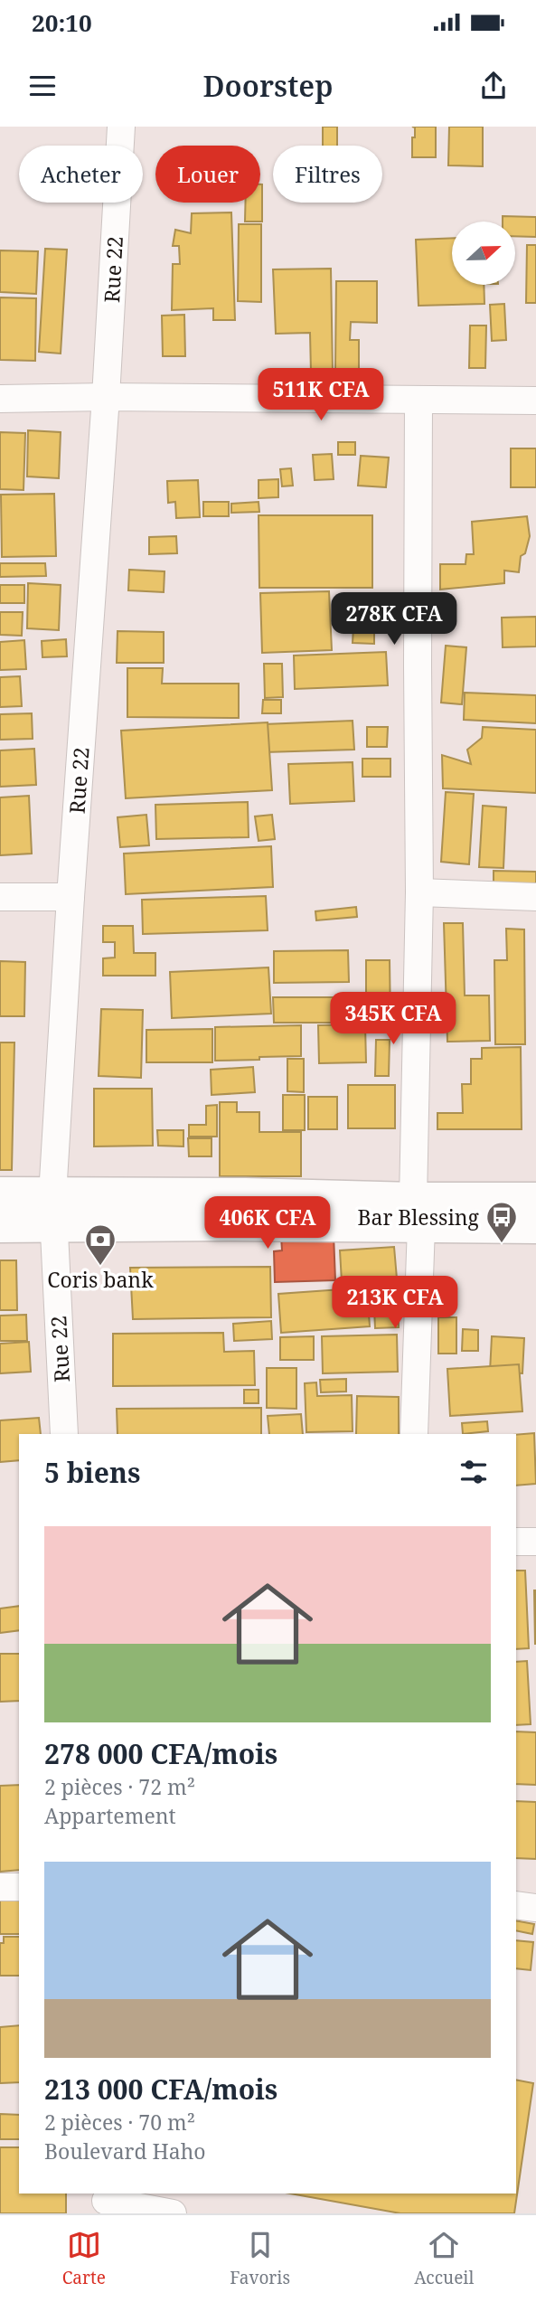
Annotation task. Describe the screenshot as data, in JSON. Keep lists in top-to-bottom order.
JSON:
{
  "streets": {
    "street": ["Rue 22"]
  },
  "places": {
    "bus stop": ["Bar Blessing"],
    "bank": ["Coris bank"]
  },
  "north": "right",
  "page": {
    "status": "20:10",
    "header": "Doorstep",
    "chip": ["Acheter", "Louer", "Filtres"],
    "price": [
      "511K CFA",
      "278K CFA",
      "345K CFA",
      "406K CFA",
      "213K CFA"
    ],
    "heading": "5 biens",
    "list": [
      {
        "name": "278 000 CFA/mois",
        "note": "2 pièces · 72 m² · Appartement"
      },
      {
        "name": "213 000 CFA/mois",
        "note": "2 pièces · 70 m² · Boulevard Haho"
      }
    ],
    "tabs": ["Carte", "Favoris", "Accueil"]
  }
}
